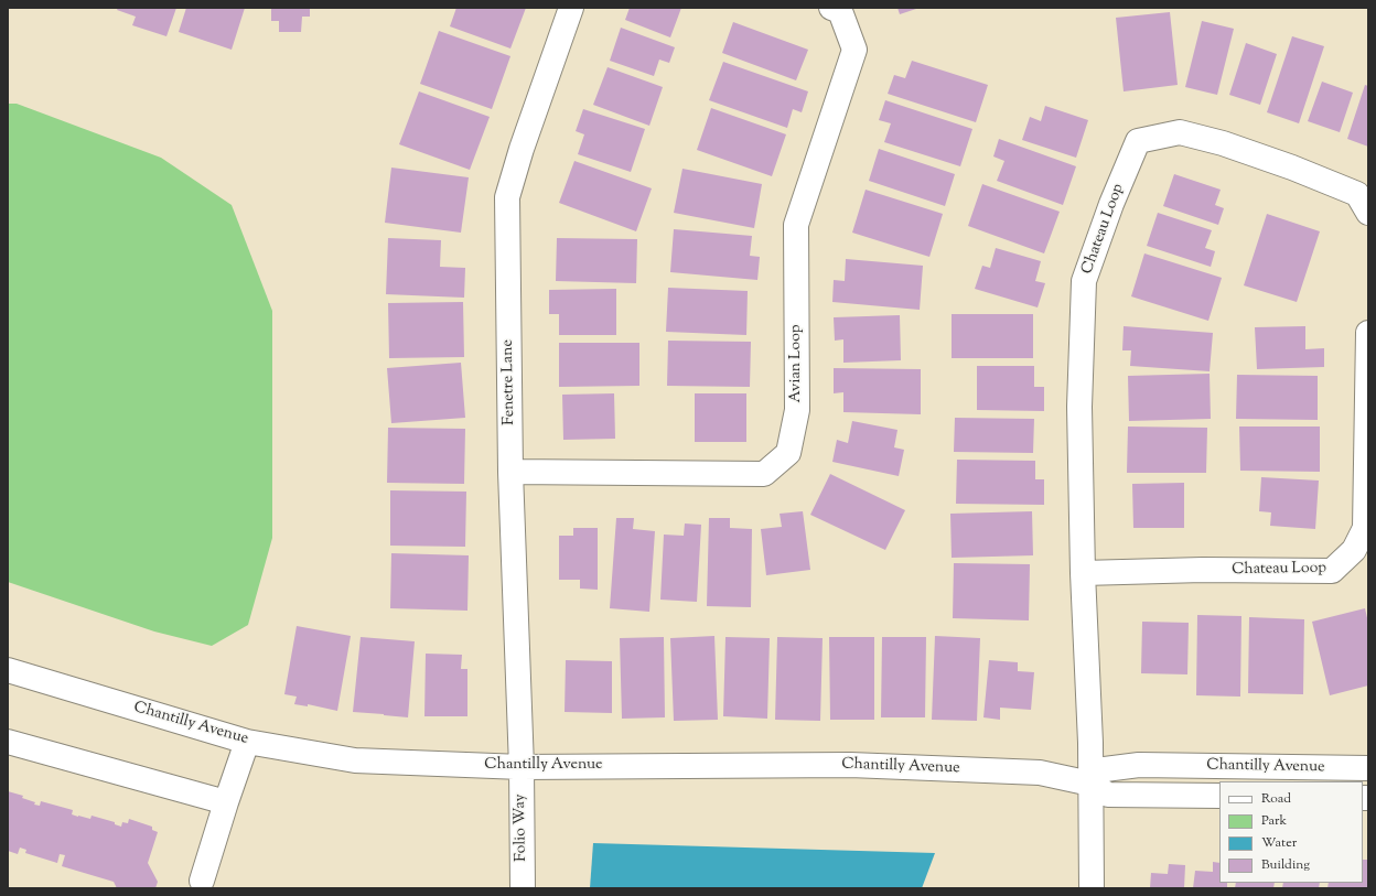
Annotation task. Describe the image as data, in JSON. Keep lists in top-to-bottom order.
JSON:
{
  "streets": {
    "street": [
      "Chateau Loop",
      "Avian Loop",
      "Fenetre Lane",
      "Chantilly Avenue",
      "Folio Way"
    ]
  },
  "crossings": [
    ["Chateau Loop", "Chantilly Avenue"],
    ["Avian Loop", "Fenetre Lane"],
    ["Fenetre Lane", "Chantilly Avenue"],
    ["Fenetre Lane", "Folio Way"],
    ["Chantilly Avenue", "Folio Way"]
  ],
  "legend": [
    "Road",
    "Park",
    "Water",
    "Building"
  ]
}
